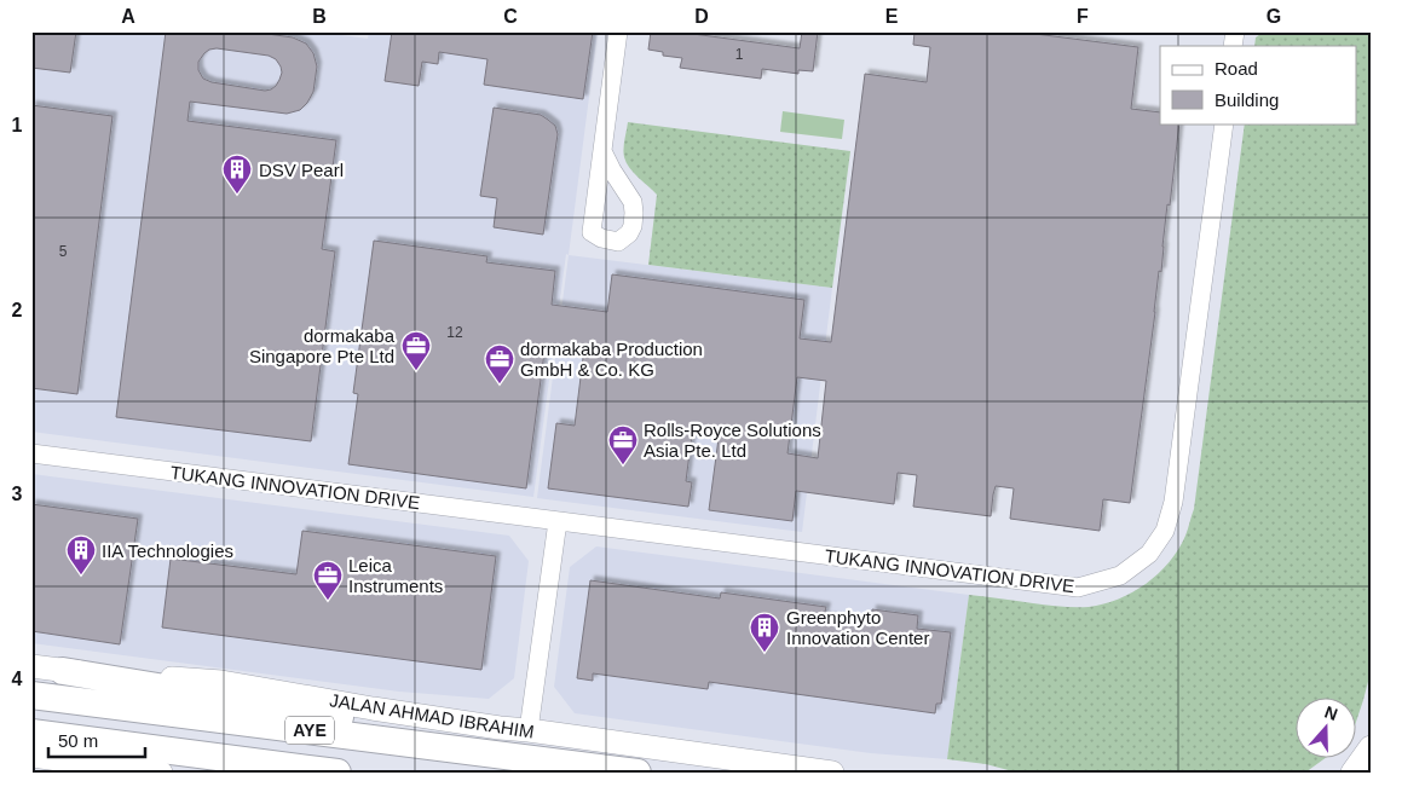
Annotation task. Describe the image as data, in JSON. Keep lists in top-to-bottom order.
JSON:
{
  "streets": {
    "highway": ["AYE"],
    "main road": ["JALAN AHMAD IBRAHIM"],
    "street": ["TUKANG INNOVATION DRIVE"]
  },
  "places": {
    "building": ["DSV Pearl", "IIA Technologies", "Greenphyto Innovation Center"],
    "office": [
      "dormakaba Singapore Pte Ltd",
      "dormakaba Production GmbH & Co. KG",
      "Rolls-Royce Solutions Asia Pte. Ltd",
      "Leica Instruments"
    ]
  },
  "house_numbers": ["1", "5", "12"],
  "legend": ["Road", "Building"],
  "scale_bar": "50 m",
  "north": "top",
  "grid": {
    "columns": [
      "A",
      "B",
      "C",
      "D",
      "E",
      "F",
      "G"
    ],
    "rows": [
      "1",
      "2",
      "3",
      "4"
    ]
  }
}
